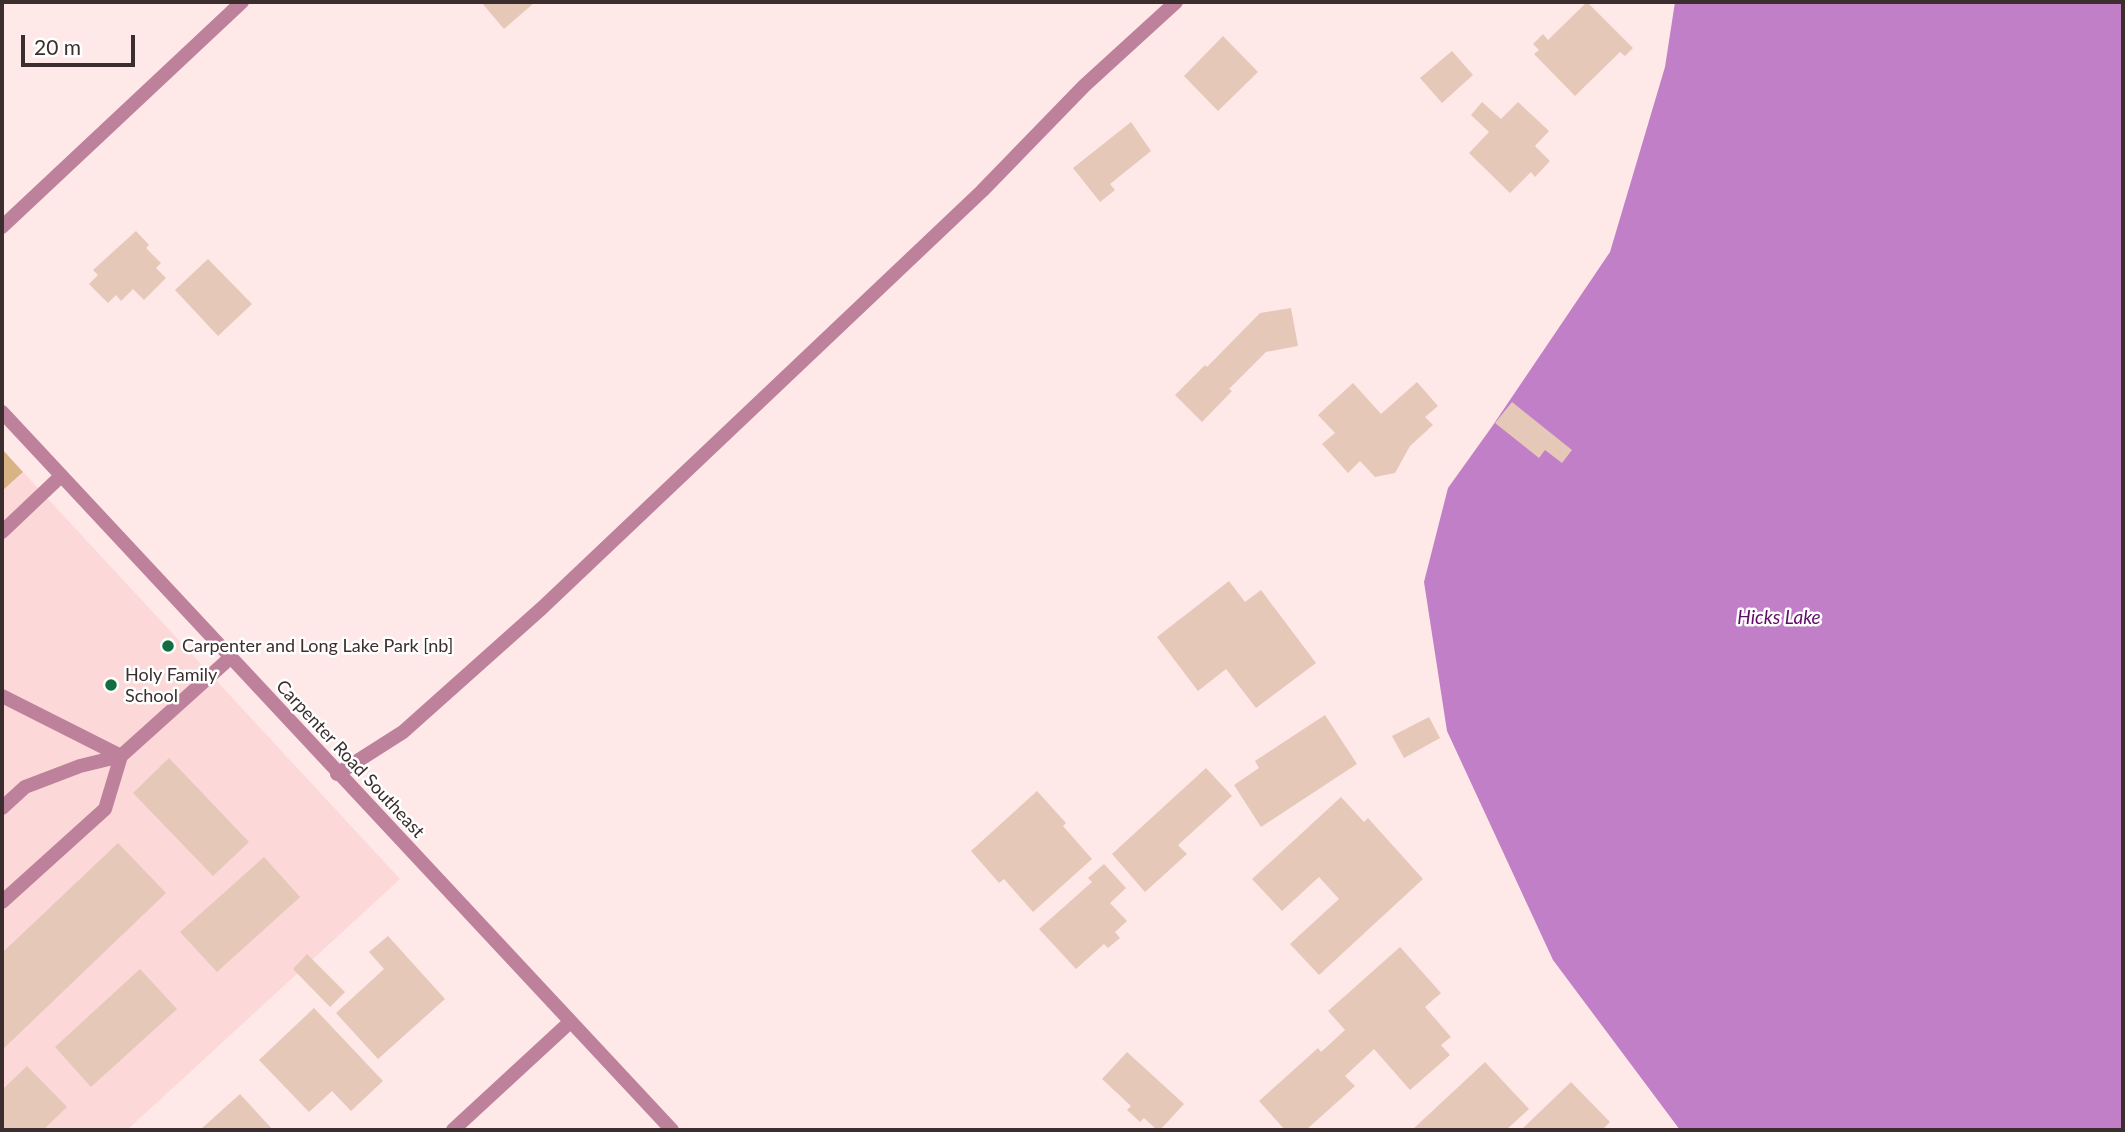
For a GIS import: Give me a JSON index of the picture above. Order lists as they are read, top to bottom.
{
  "streets": {
    "street": ["Carpenter Road Southeast"]
  },
  "water": ["Hicks Lake"],
  "places": ["Carpenter and Long Lake Park [nb]", "Holy Family School"],
  "scale_bar": "20 m"
}
